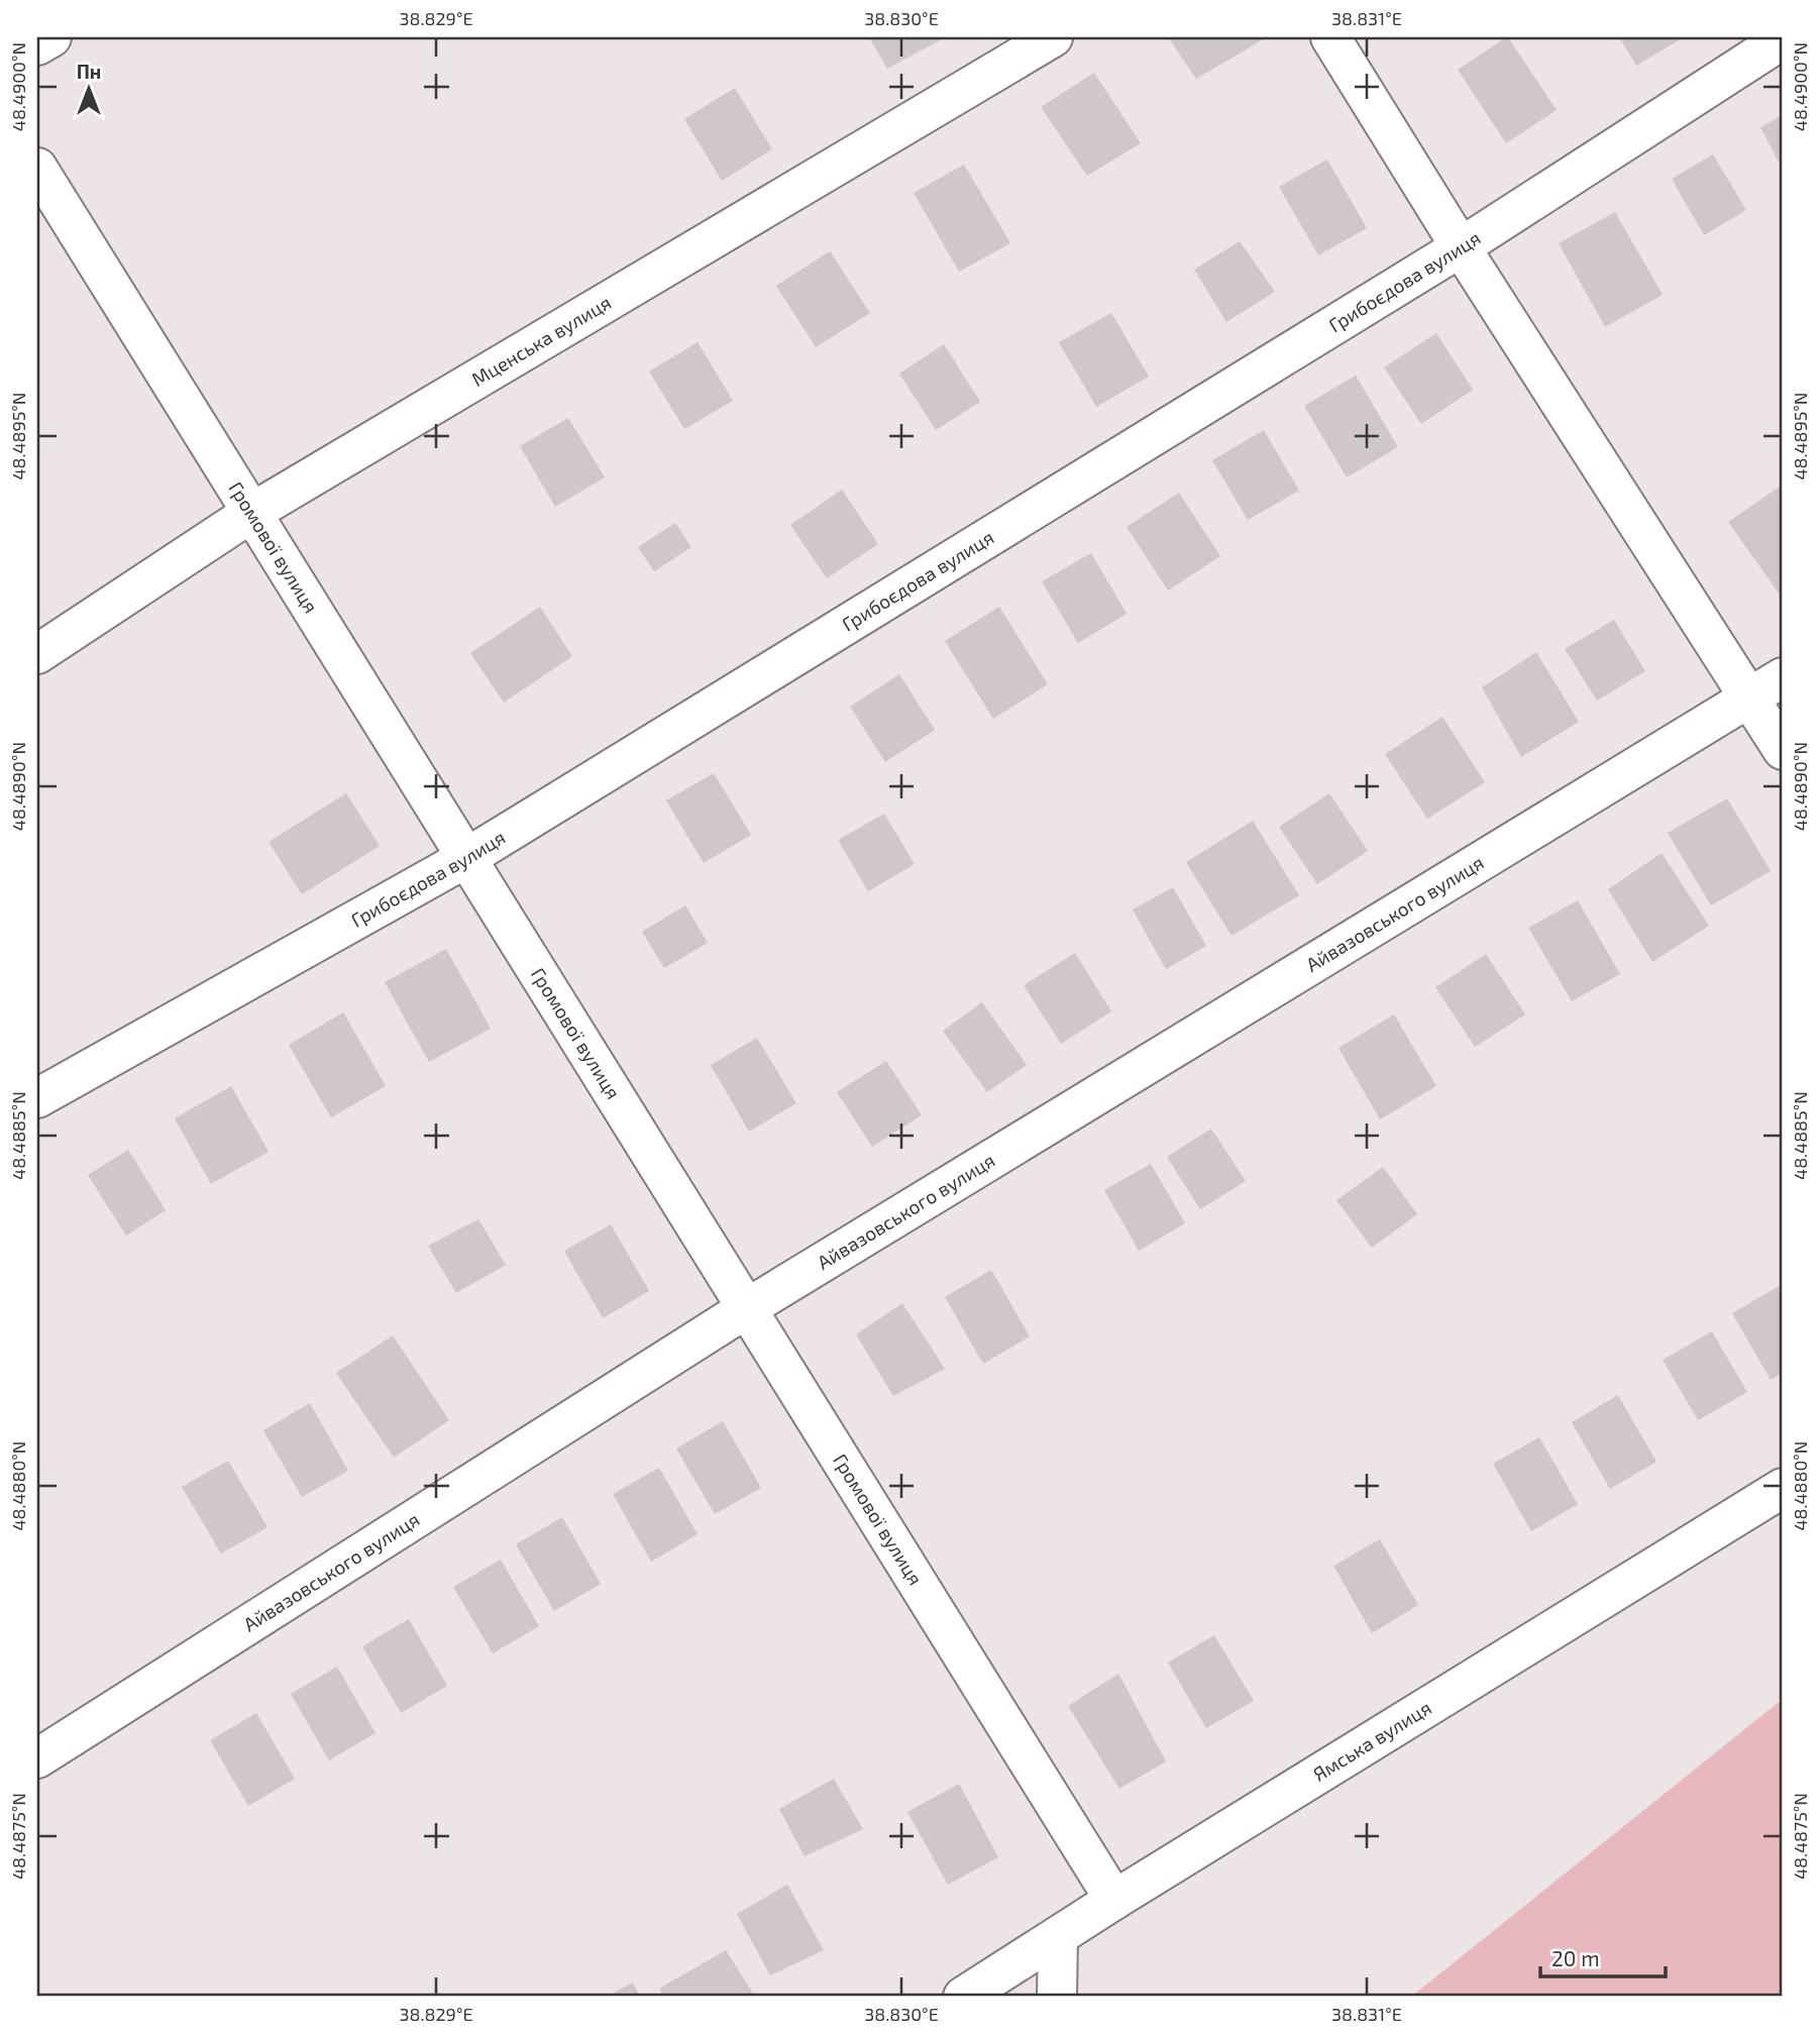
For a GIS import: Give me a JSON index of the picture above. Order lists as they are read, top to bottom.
{
  "streets": {
    "street": [
      "Грибоєдова вулиця",
      "Мценська вулиця",
      "Громової вулиця",
      "Айвазовського вулиця",
      "Ямська вулиця"
    ]
  },
  "crossings": [
    ["Грибоєдова вулиця", "Громової вулиця"],
    ["Мценська вулиця", "Громової вулиця"],
    ["Громової вулиця", "Айвазовського вулиця"],
    ["Громової вулиця", "Ямська вулиця"]
  ],
  "scale_bar": "20 m",
  "north": "top",
  "coordinates": [
    "38.829°E",
    "38.830°E",
    "38.831°E",
    "48.4900°N",
    "48.4895°N",
    "48.4890°N",
    "48.4885°N",
    "48.4880°N",
    "48.4875°N"
  ]
}
